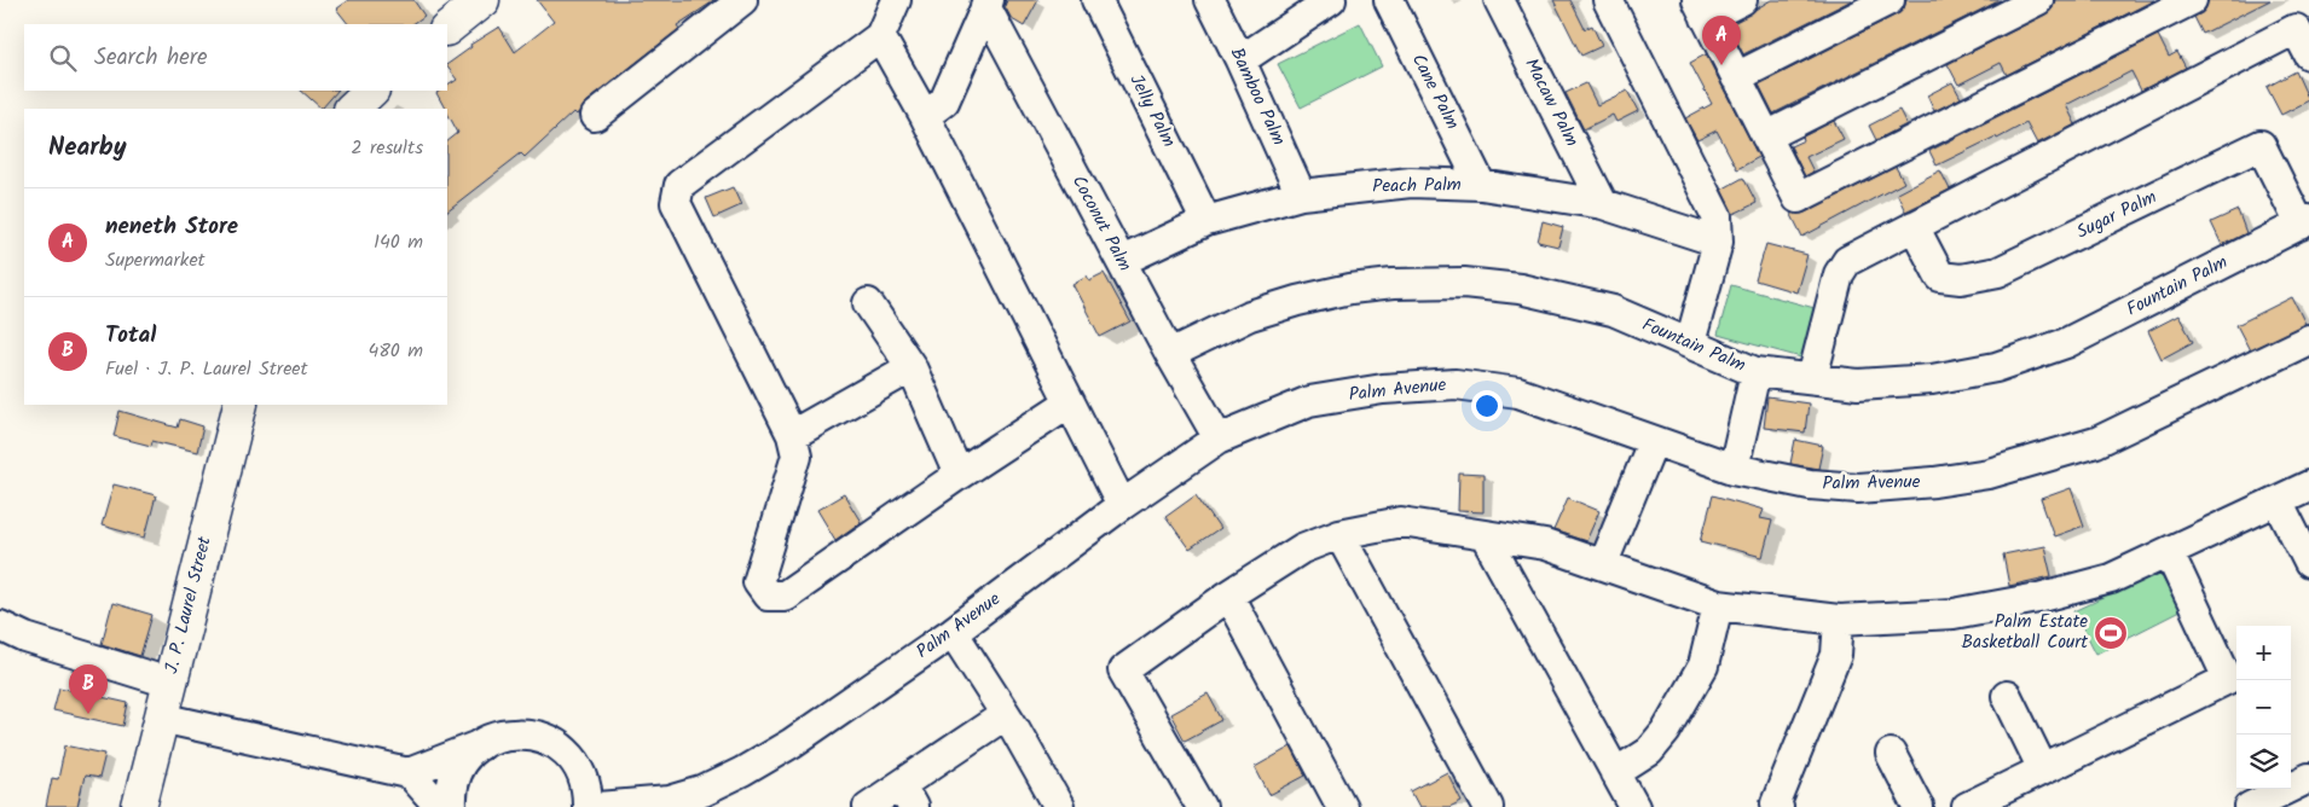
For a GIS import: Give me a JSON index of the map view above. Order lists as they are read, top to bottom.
{
  "streets": {
    "main road": ["J. P. Laurel Street"],
    "street": [
      "Cane Palm",
      "Bamboo Palm",
      "Macaw Palm",
      "Jelly Palm",
      "Peach Palm",
      "Sugar Palm",
      "Coconut Palm",
      "Fountain Palm",
      "Palm Avenue"
    ]
  },
  "crossings": [
    ["Cane Palm", "Peach Palm"],
    ["Bamboo Palm", "Peach Palm"],
    ["Macaw Palm", "Peach Palm"],
    ["Jelly Palm", "Peach Palm"],
    ["Peach Palm", "Coconut Palm"],
    ["Sugar Palm", "Fountain Palm"],
    ["Coconut Palm", "Fountain Palm"],
    ["Coconut Palm", "Palm Avenue"]
  ],
  "places": {
    "sports": ["Palm Estate Basketball Court"]
  },
  "page": {
    "pins": ["A", "B"],
    "search": "Search here",
    "heading": ["Nearby", "2 results"],
    "list": [
      {
        "mark": "A",
        "name": "neneth Store",
        "note": "Supermarket",
        "value": "140 m"
      },
      {
        "mark": "B",
        "name": "Total",
        "note": "Fuel · J. P. Laurel Street",
        "value": "480 m"
      }
    ],
    "map_buttons": ["+", "−"]
  }
}
